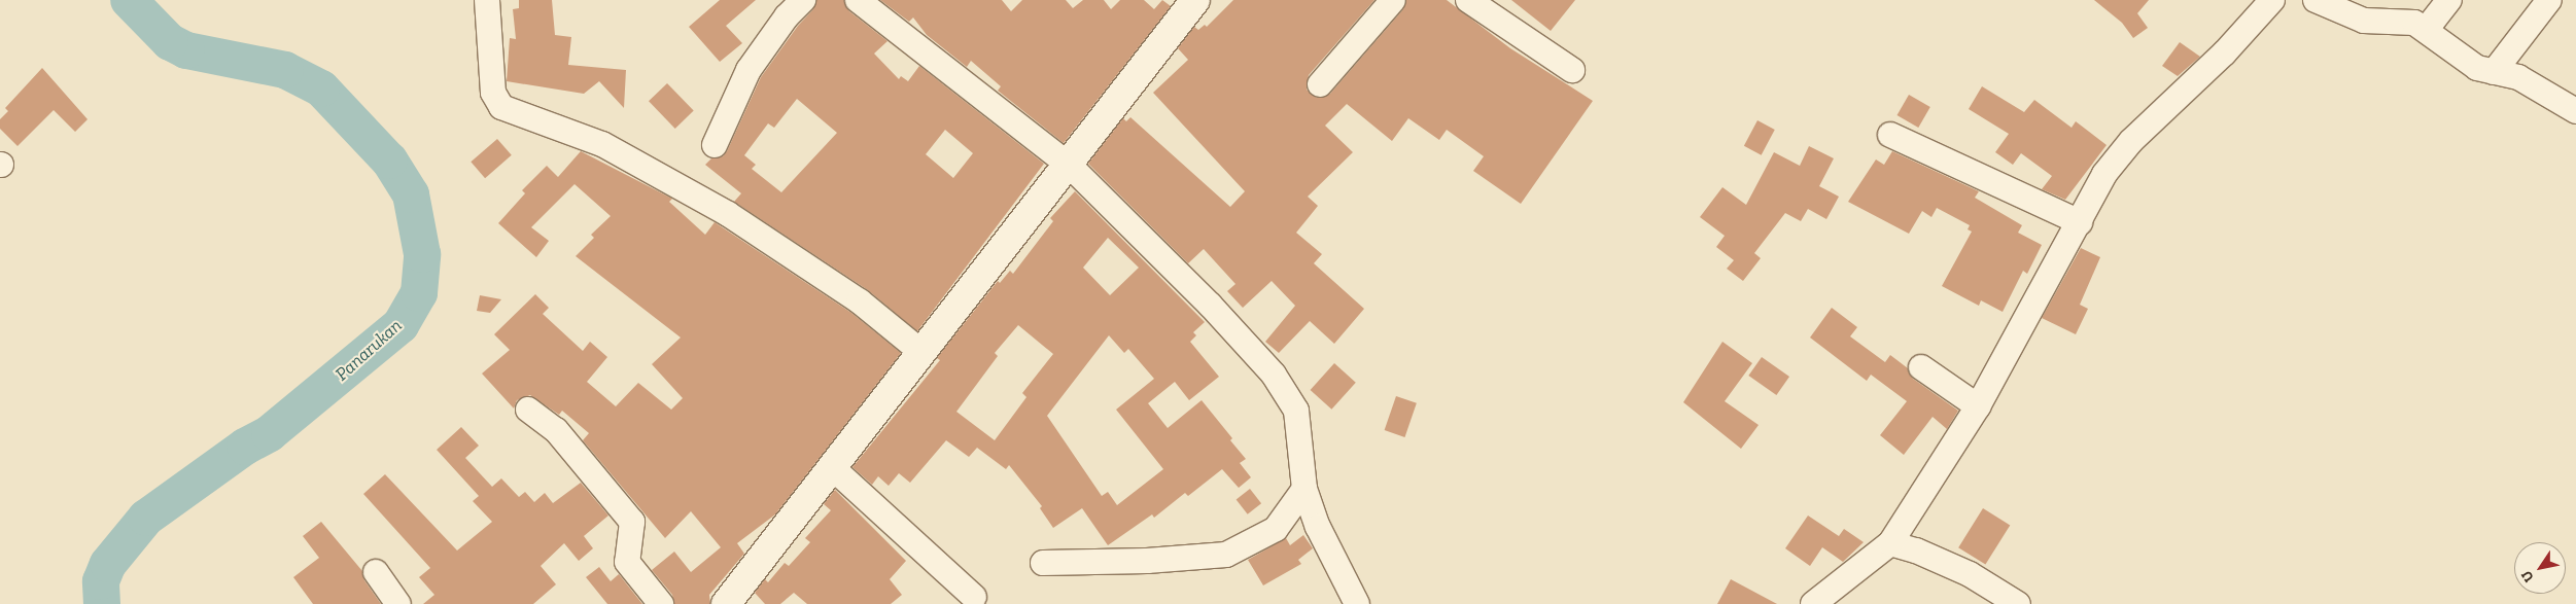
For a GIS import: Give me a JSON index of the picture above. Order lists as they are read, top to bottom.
{
  "water": ["Panarukan"],
  "north": "bottom left"
}
